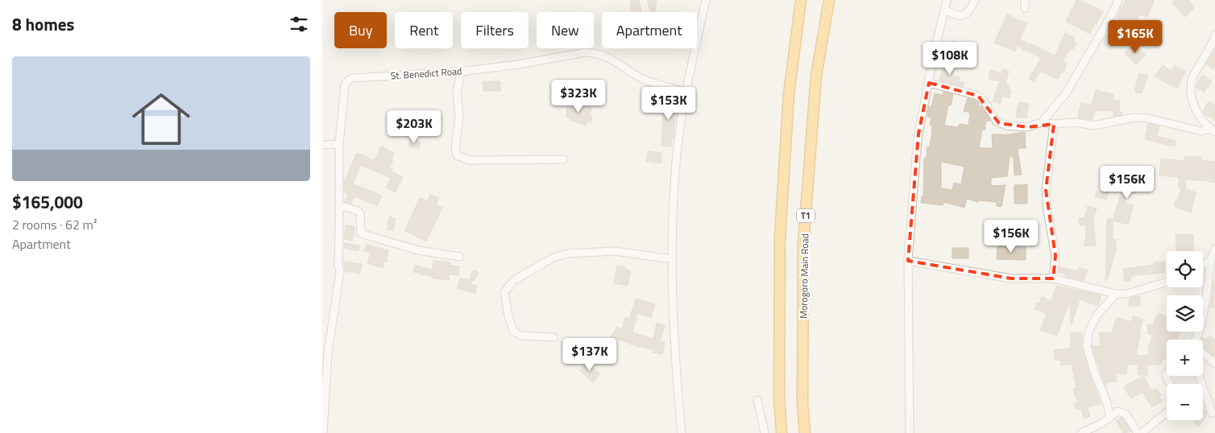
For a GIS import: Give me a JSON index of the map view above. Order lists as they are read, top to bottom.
{
  "streets": {
    "highway": ["T1", "Morogoro Main Road"],
    "street": ["St. Benedict Road"]
  },
  "page": {
    "heading": "8 homes",
    "chip": [
      "Buy",
      "Rent",
      "Filters",
      "New",
      "Apartment"
    ],
    "price": [
      "$165K",
      "$108K",
      "$323K",
      "$153K",
      "$203K",
      "$156K",
      "$156K",
      "$137K"
    ],
    "list": [
      {
        "name": "$165,000",
        "note": "2 rooms · 62 m² · Apartment"
      }
    ],
    "map_buttons": ["+", "−"]
  }
}
